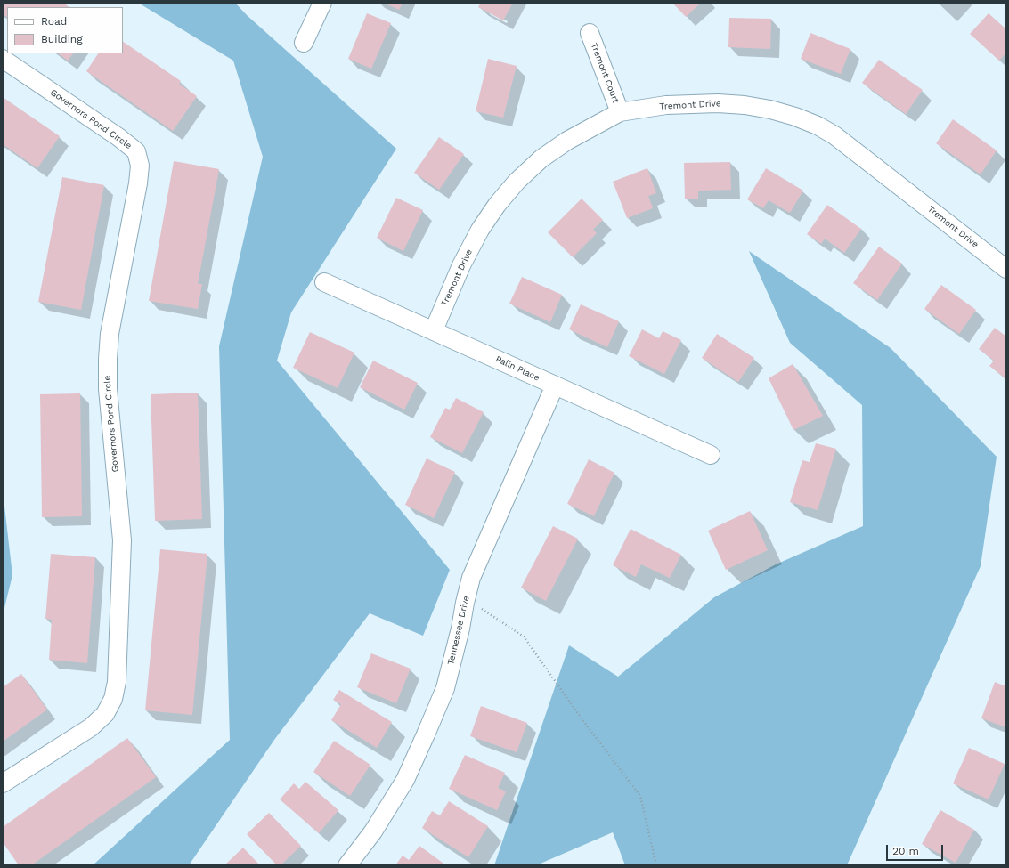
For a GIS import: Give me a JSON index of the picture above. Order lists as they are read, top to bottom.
{
  "streets": {
    "street": [
      "Tremont Court",
      "Tremont Drive",
      "Governors Pond Circle",
      "Palin Place",
      "Tennessee Drive"
    ]
  },
  "crossings": [
    ["Tremont Court", "Tremont Drive"],
    ["Tremont Drive", "Palin Place"],
    ["Palin Place", "Tennessee Drive"]
  ],
  "legend": ["Road", "Building"],
  "scale_bar": "20 m"
}
